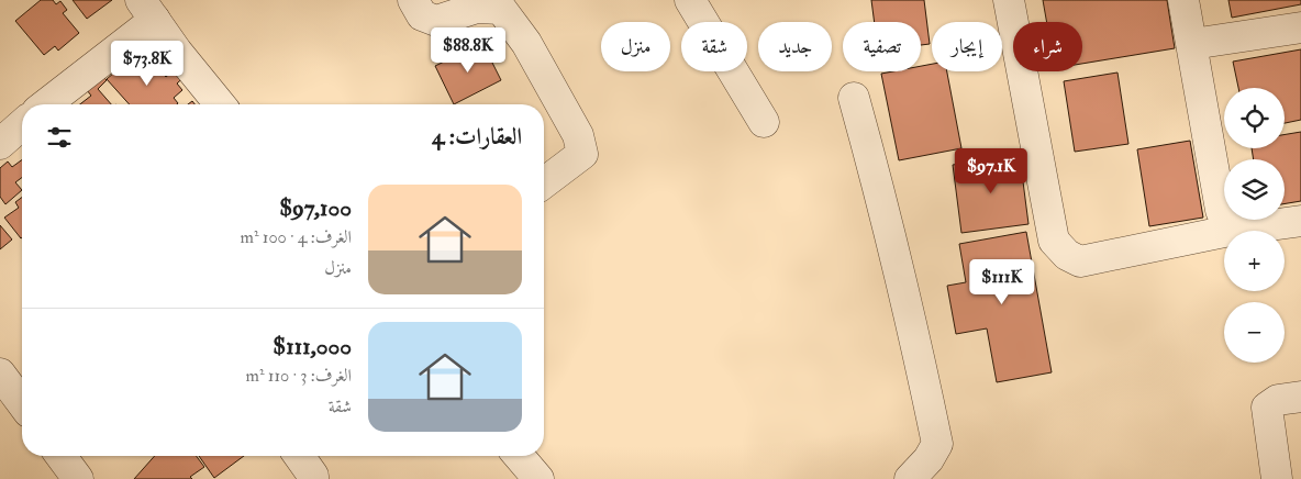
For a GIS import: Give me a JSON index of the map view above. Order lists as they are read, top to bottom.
{
  "page": {
    "chip": [
      "شراء",
      "إيجار",
      "تصفية",
      "جديد",
      "شقة",
      "منزل"
    ],
    "price": [
      "$88.8K",
      "$73.8K",
      "$97.1K",
      "$111K"
    ],
    "map_buttons": ["+", "−"],
    "heading": "العقارات: 4",
    "list": [
      {
        "name": "$97,100",
        "note": "الغرف: 4 · 100 m² · منزل"
      },
      {
        "name": "$111,000",
        "note": "الغرف: 3 · 110 m² · شقة"
      }
    ]
  }
}
